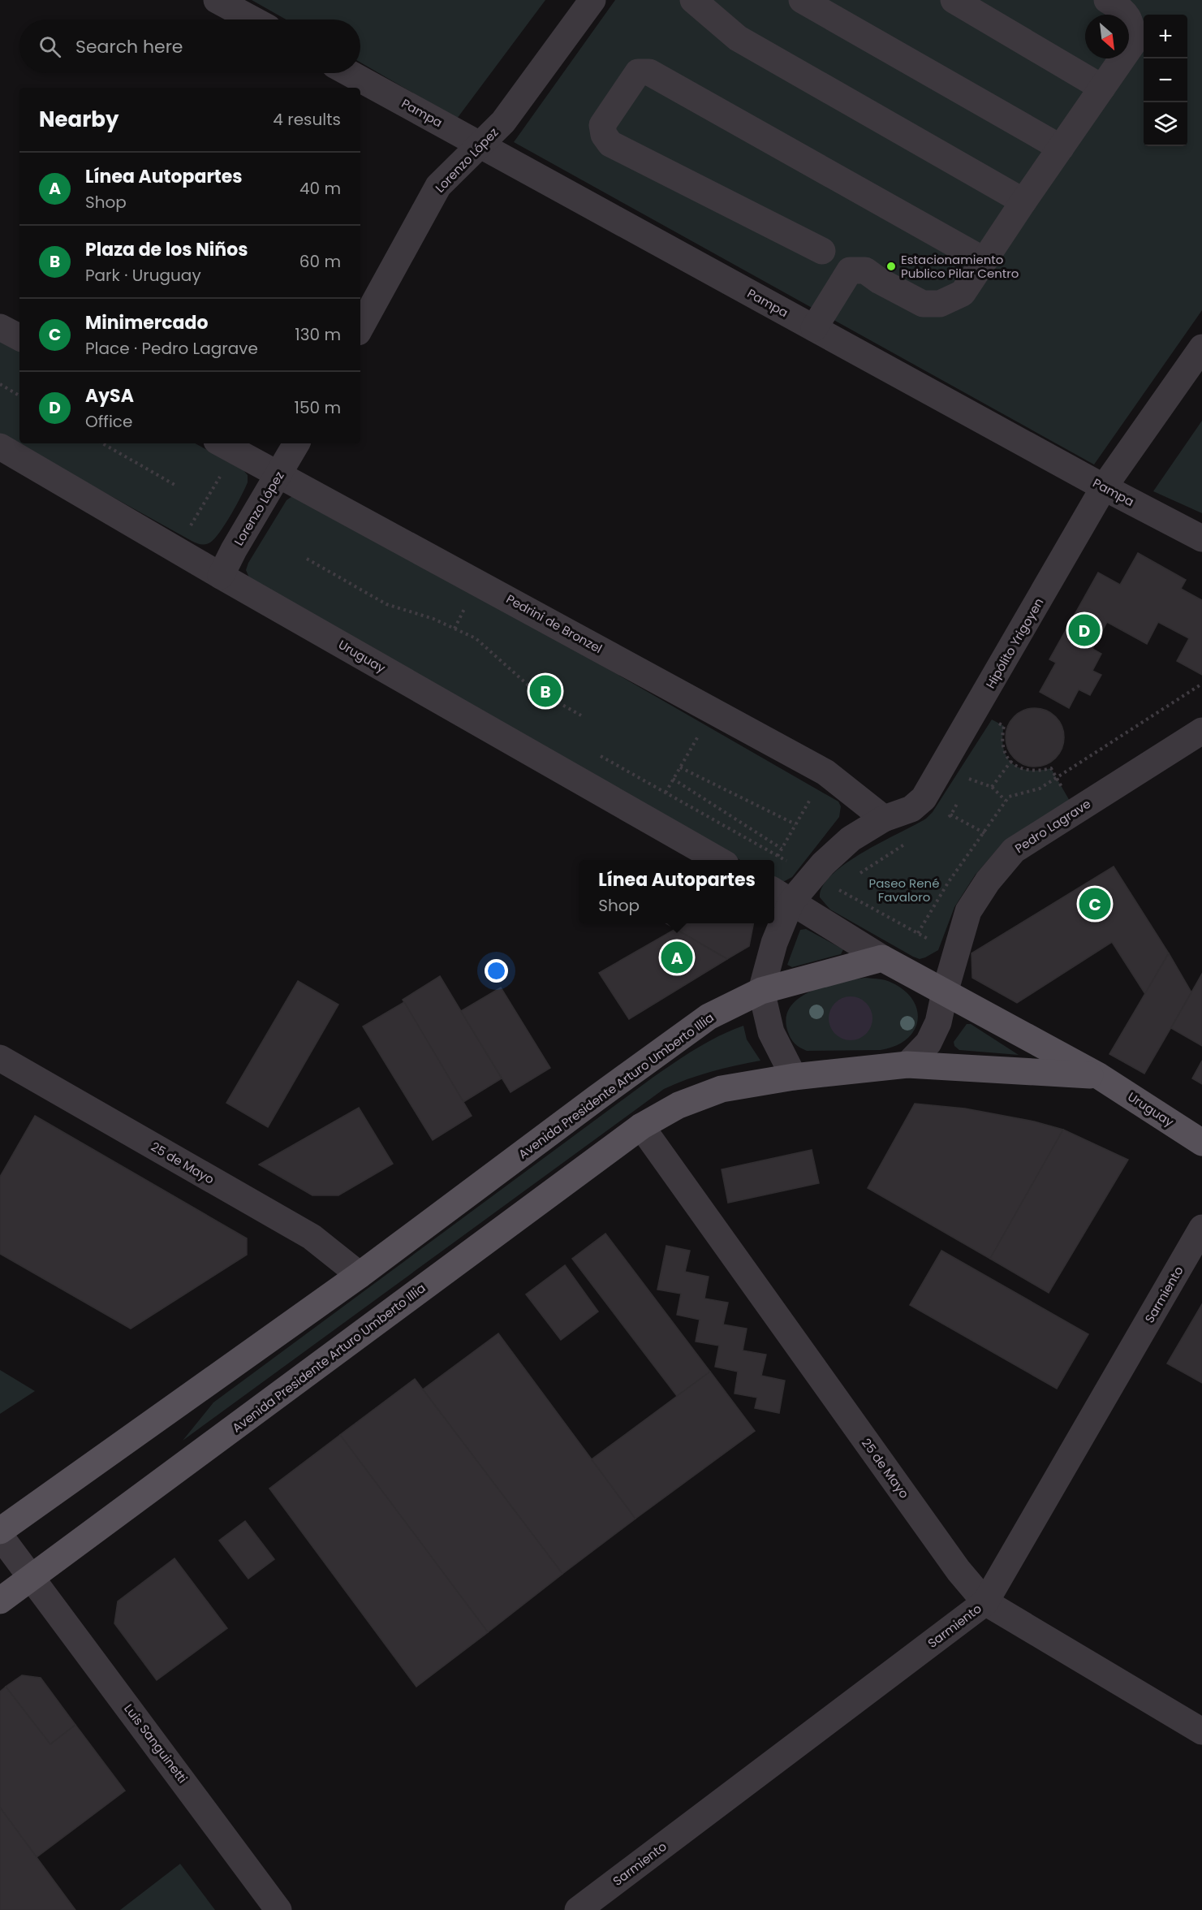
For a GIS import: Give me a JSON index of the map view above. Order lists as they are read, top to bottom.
{
  "streets": {
    "main road": ["Uruguay", "Avenida Presidente Arturo Umberto Illia"],
    "street": [
      "Pampa",
      "Lorenzo López",
      "Pedrini de Bronzel",
      "Hipólito Yrigoyen",
      "Pedro Lagrave",
      "25 de Mayo",
      "Sarmiento",
      "Luis Sanguinetti"
    ]
  },
  "crossings": [
    ["Pampa", "Lorenzo López"],
    ["Pampa", "Hipólito Yrigoyen"],
    ["Lorenzo López", "Pedrini de Bronzel"],
    ["Lorenzo López", "Uruguay"],
    ["Pedrini de Bronzel", "Hipólito Yrigoyen"],
    ["Hipólito Yrigoyen", "Avenida Presidente Arturo Umberto Illia"],
    ["Uruguay", "Avenida Presidente Arturo Umberto Illia"],
    ["Pedro Lagrave", "Avenida Presidente Arturo Umberto Illia"],
    ["Avenida Presidente Arturo Umberto Illia", "25 de Mayo"],
    ["Avenida Presidente Arturo Umberto Illia", "Luis Sanguinetti"],
    ["25 de Mayo", "Sarmiento"]
  ],
  "parks": ["Paseo René Favaloro"],
  "places": ["Estacionamiento Publico Pilar Centro"],
  "north": "bottom right",
  "page": {
    "map_buttons": ["+", "−"],
    "search": "Search here",
    "heading": ["Nearby", "4 results"],
    "list": [
      {
        "mark": "A",
        "name": "Línea Autopartes",
        "note": "Shop",
        "value": "40 m"
      },
      {
        "mark": "B",
        "name": "Plaza de los Niños",
        "note": "Park · Uruguay",
        "value": "60 m"
      },
      {
        "mark": "C",
        "name": "Minimercado",
        "note": "Place · Pedro Lagrave",
        "value": "130 m"
      },
      {
        "mark": "D",
        "name": "AySA",
        "note": "Office",
        "value": "150 m"
      }
    ],
    "pins": [
      "D",
      "B",
      "C",
      "A"
    ],
    "popup": ["Línea Autopartes", "Shop"]
  }
}
